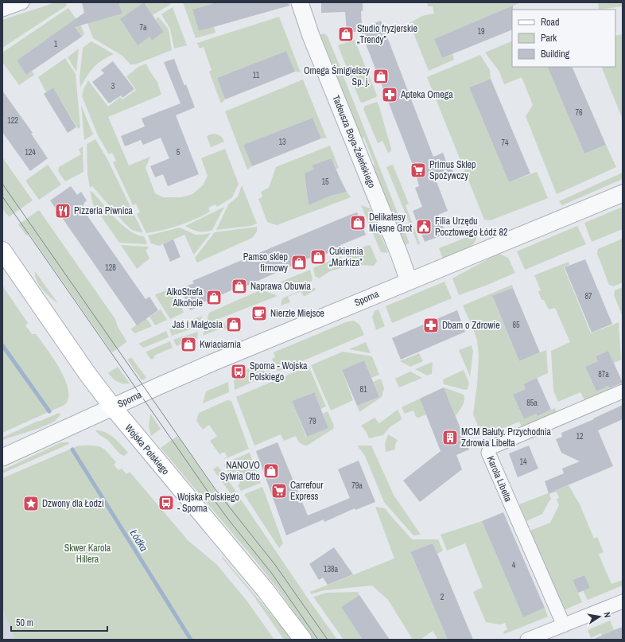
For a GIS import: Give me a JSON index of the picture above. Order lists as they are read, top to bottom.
{
  "streets": {
    "main road": ["Wojska Polskiego"],
    "street": ["Tadeusza Boya-Żeleńskiego", "Sporna", "Karola Libelta"]
  },
  "crossings": [
    ["Tadeusza Boya-Żeleńskiego", "Sporna"],
    ["Sporna", "Wojska Polskiego"]
  ],
  "water": ["Łódka"],
  "parks": ["Skwer Karola Hillera"],
  "places": {
    "shop": [
      "Studio fryzjerskie „Trendy”",
      "Omega Śmigielscy Sp. j.",
      "Delikatesy Mięsne Grot",
      "Cukiernia „Markiza”",
      "Pamso sklep firmowy",
      "Naprawa Obuwia",
      "AlkoStrefa Alkohole",
      "Jaś i Małgosia",
      "Kwiaciarnia",
      "NANOVO Sylwia Otto"
    ],
    "pharmacy": ["Apteka Omega", "Dbam o Zdrowie"],
    "supermarket": ["Primus Sklep Spożywczy", "Carrefour Express"],
    "restaurant": ["Pizzeria Piwnica"],
    "public building": ["Filia Urzędu Pocztowego Łódź 82"],
    "cafe": ["Nierzłe Miejsce"],
    "bus stop": ["Sporna - Wojska Polskiego", "Wojska Polskiego - Sporna"],
    "building": ["MCM Bałuty. Przychodnia Zdrowia Libelta"],
    "place": ["Dzwony dla Łodzi"]
  },
  "house_numbers": [
    "7a",
    "19",
    "1",
    "11",
    "3",
    "76",
    "122",
    "13",
    "74",
    "124",
    "5",
    "15",
    "128",
    "87",
    "85",
    "87a",
    "81",
    "85a",
    "79",
    "12",
    "14",
    "79a",
    "4",
    "138a",
    "2"
  ],
  "legend": ["Road", "Park", "Building"],
  "scale_bar": "50 m",
  "north": "right"
}
